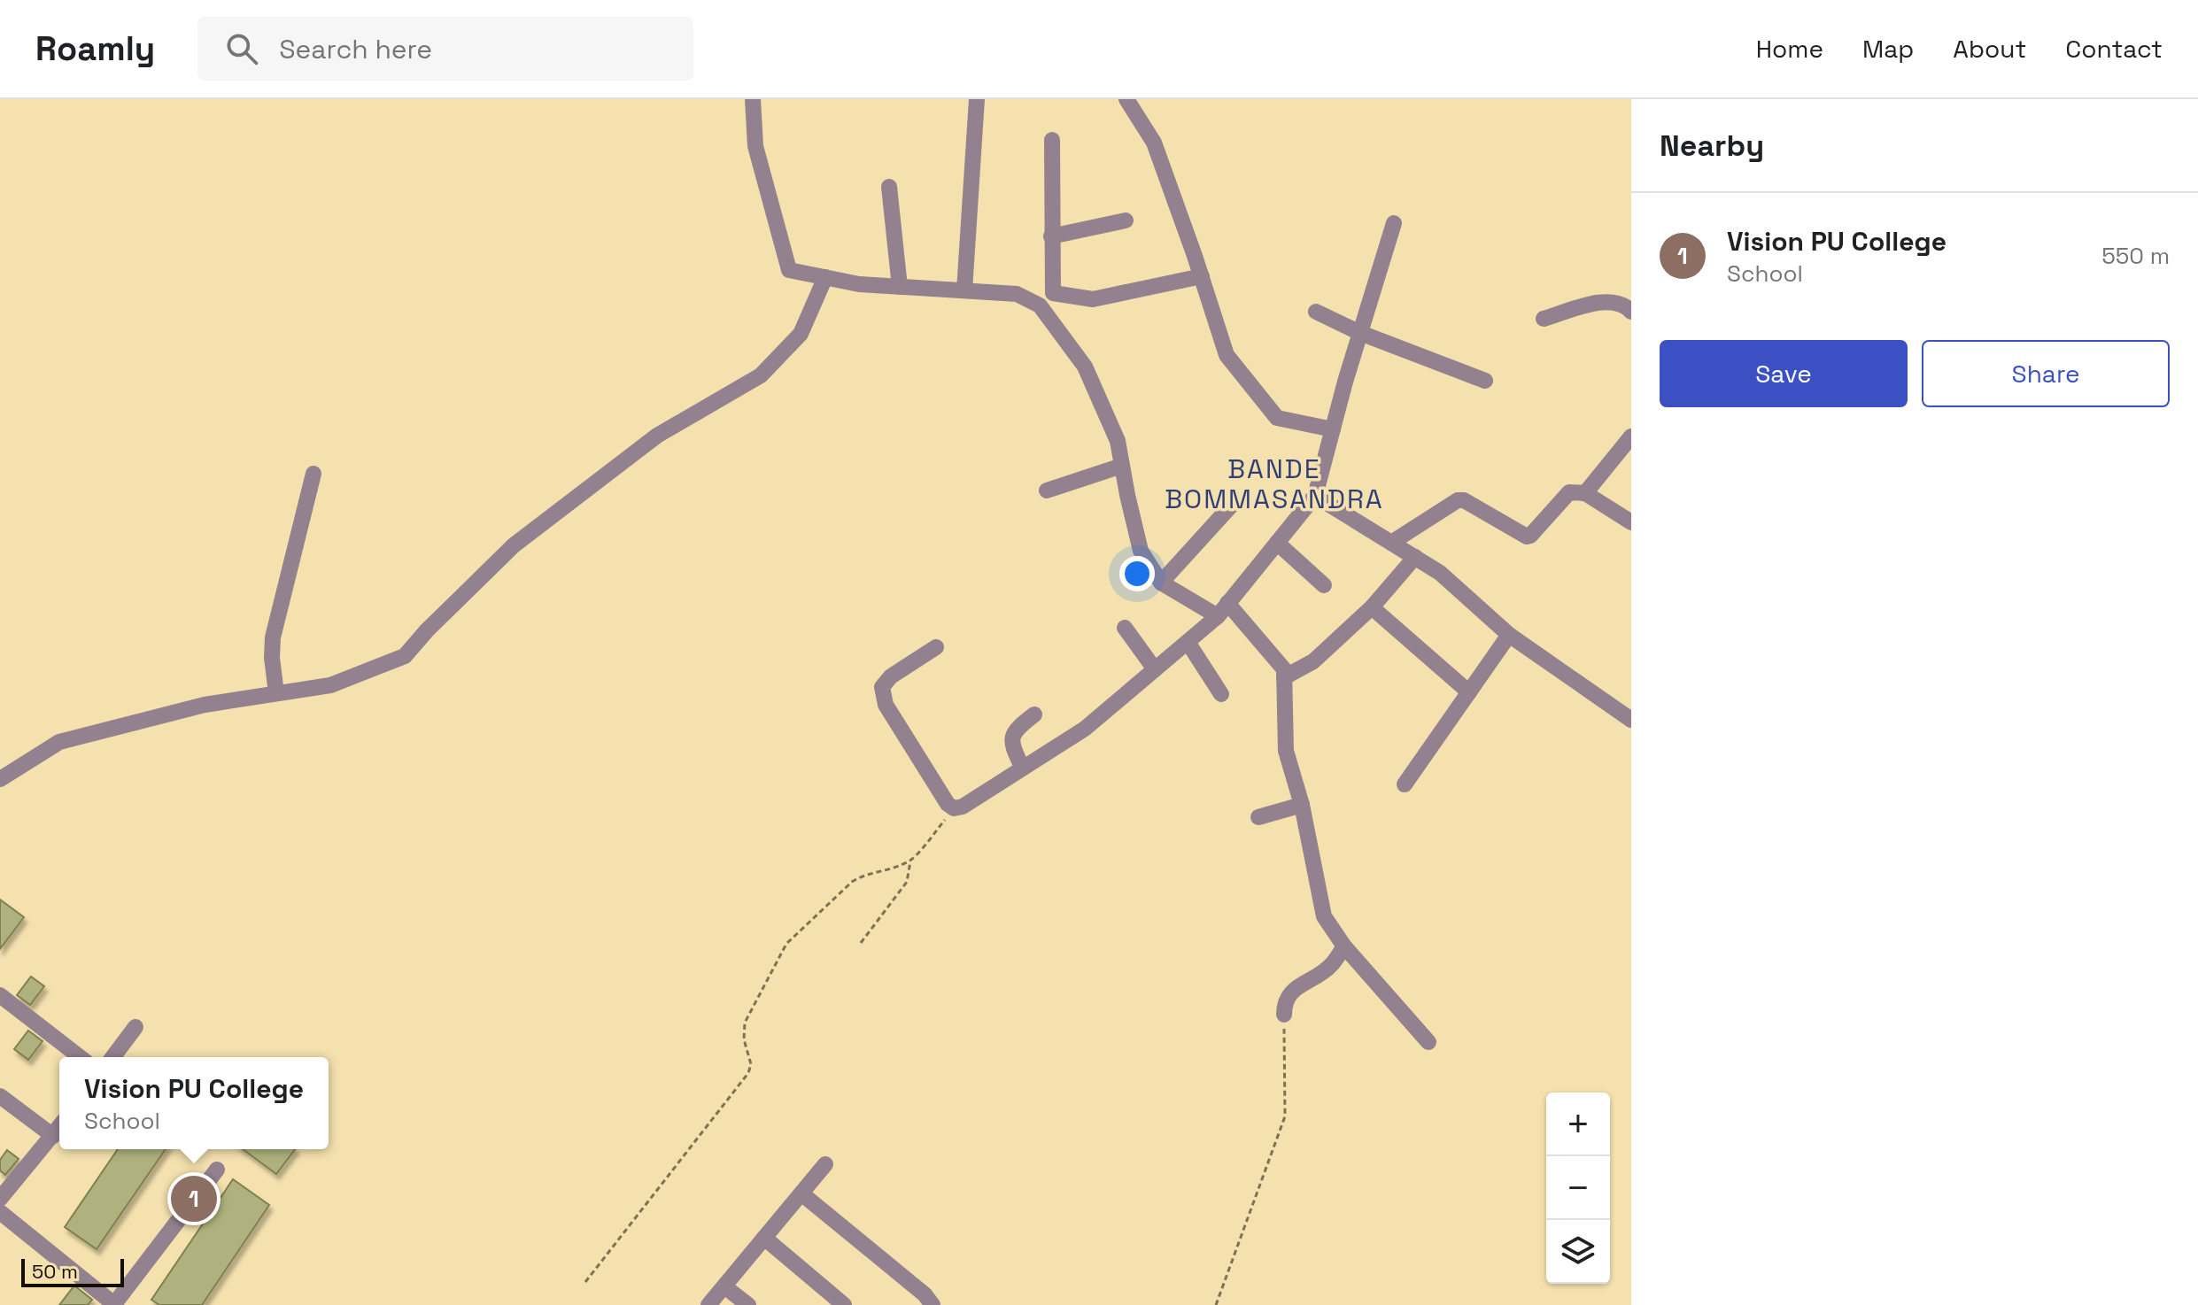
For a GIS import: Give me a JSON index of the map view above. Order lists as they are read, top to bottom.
{
  "districts": ["BANDE BOMMASANDRA"],
  "scale_bar": "50 m",
  "page": {
    "header": "Roamly",
    "search": "Search here",
    "nav": [
      "Home",
      "Map",
      "About",
      "Contact"
    ],
    "heading": "Nearby",
    "list": [
      {
        "mark": "1",
        "name": "Vision PU College",
        "note": "School",
        "value": "550 m"
      }
    ],
    "buttons": ["Save", "Share"],
    "popup": ["Vision PU College", "School"],
    "map_buttons": ["+", "−"],
    "pins": "1",
    "scale": "50 m"
  }
}
